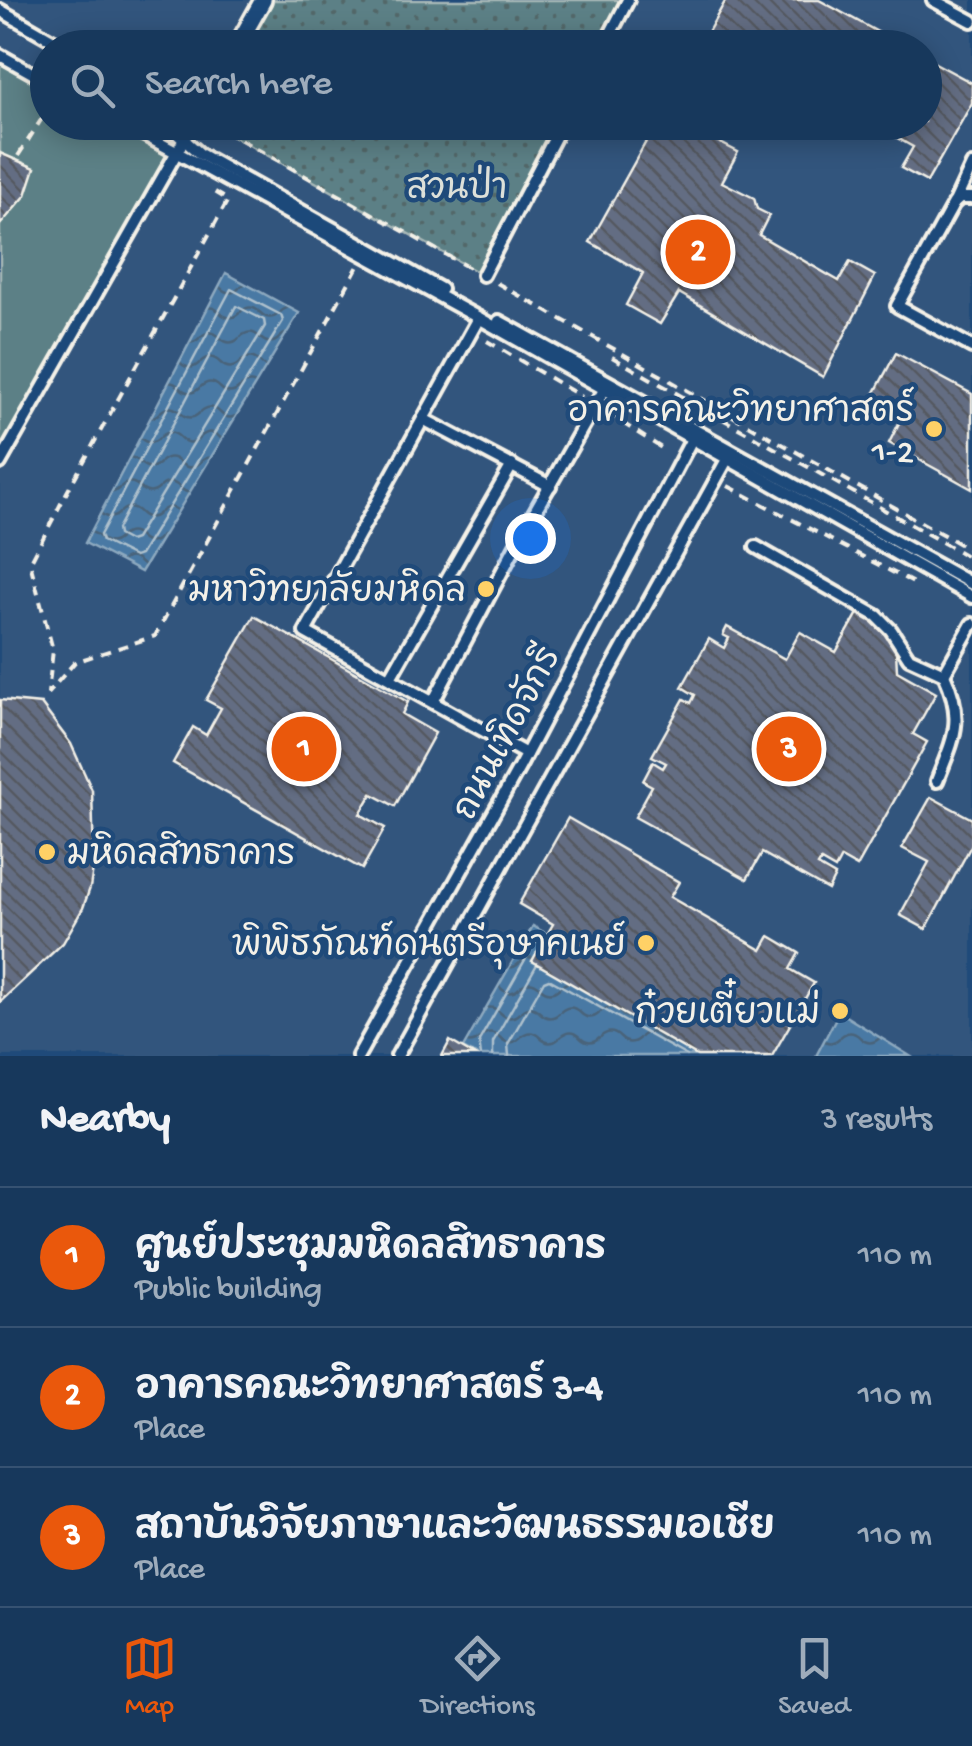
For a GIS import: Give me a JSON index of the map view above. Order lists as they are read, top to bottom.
{
  "streets": {
    "lane": ["ถนนเทิดจักรี"]
  },
  "parks": ["สวนป่า"],
  "places": [
    "อาคารคณะวิทยาศาสตร์ 1-2",
    "มหาวิทยาลัยมหิดล",
    "มหิดลสิทธาคาร",
    "พิพิธภัณฑ์ดนตรีอุษาคเนย์",
    "ก๋วยเตี๋ยวแม่"
  ],
  "page": {
    "search": "Search here",
    "pins": ["2", "1", "3"],
    "heading": ["Nearby", "3 results"],
    "list": [
      {
        "mark": "1",
        "name": "ศูนย์ประชุมมหิดลสิทธาคาร",
        "note": "Public building",
        "value": "110 m"
      },
      {
        "mark": "2",
        "name": "อาคารคณะวิทยาศาสตร์ 3-4",
        "note": "Place",
        "value": "110 m"
      },
      {
        "mark": "3",
        "name": "สถาบันวิจัยภาษาและวัฒนธรรมเอเชีย",
        "note": "Place",
        "value": "110 m"
      }
    ],
    "nav": ["Map", "Directions", "Saved"]
  }
}
